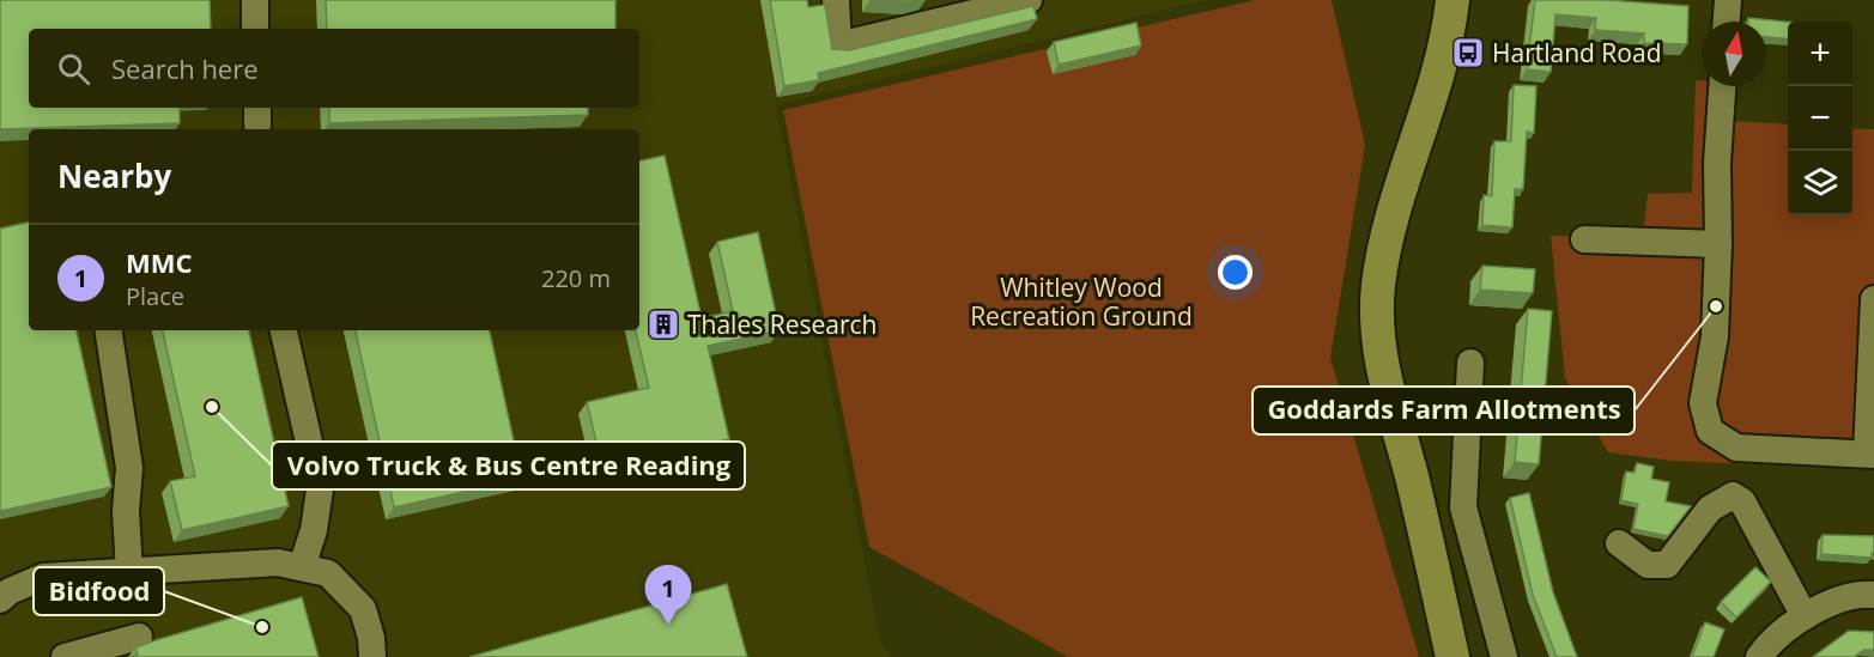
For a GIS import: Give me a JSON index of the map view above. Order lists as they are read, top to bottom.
{
  "parks": ["Whitley Wood Recreation Ground"],
  "places": {
    "bus stop": ["Hartland Road"],
    "other": ["Goddards Farm Allotments", "Volvo Truck & Bus Centre Reading", "Bidfood"],
    "building": ["Thales Research"]
  },
  "north": "top",
  "page": {
    "map_buttons": ["+", "−"],
    "search": "Search here",
    "heading": "Nearby",
    "list": [
      {
        "mark": "1",
        "name": "MMC",
        "note": "Place",
        "value": "220 m"
      }
    ],
    "pins": "1"
  }
}
